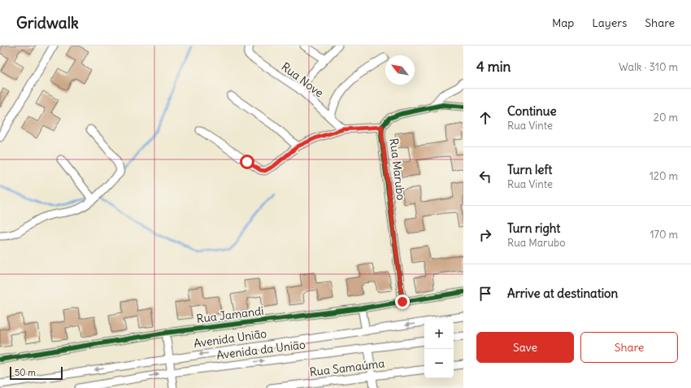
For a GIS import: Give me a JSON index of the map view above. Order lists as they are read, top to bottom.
{
  "streets": {
    "street": [
      "Rua Nove",
      "Rua Marubo",
      "Rua Jamandi",
      "Avenida União",
      "Avenida da União",
      "Rua Samaúma"
    ]
  },
  "crossings": [
    ["Rua Marubo", "Rua Jamandi"]
  ],
  "one_way": ["Avenida União", "Avenida da União"],
  "scale_bar": "50 m",
  "north": "top left",
  "page": {
    "header": "Gridwalk",
    "nav": ["Map", "Layers", "Share"],
    "heading": ["4 min", "Walk · 310 m"],
    "list": [
      ["Continue", "Rua Vinte", "20 m"],
      ["Turn left", "Rua Vinte", "120 m"],
      ["Turn right", "Rua Marubo", "170 m"],
      "Arrive at destination"
    ],
    "map_buttons": ["+", "−"],
    "buttons": ["Save", "Share"],
    "scale": "50 m"
  }
}
